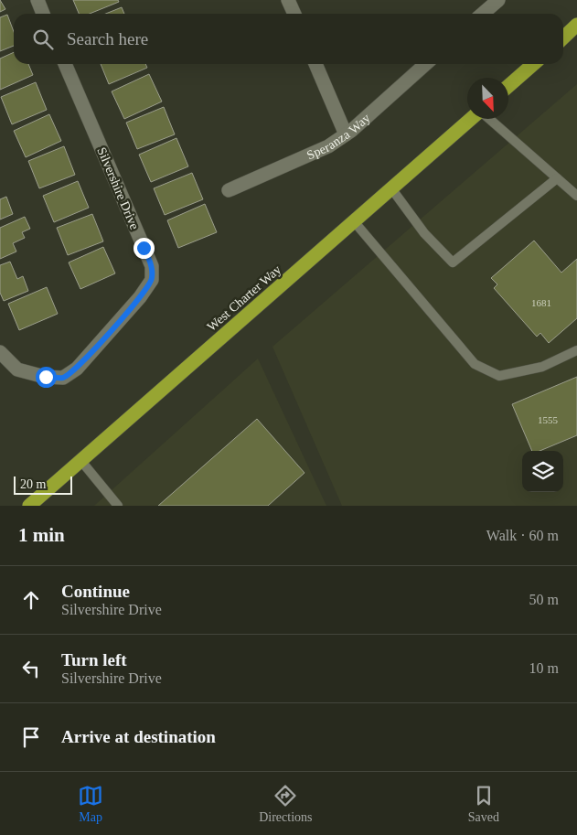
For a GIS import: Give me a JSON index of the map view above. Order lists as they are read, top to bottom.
{
  "streets": {
    "highway": ["West Charter Way"],
    "street": ["Speranza Way", "Silvershire Drive"]
  },
  "house_numbers": ["1681", "1555"],
  "scale_bar": "20 m",
  "north": "bottom right",
  "page": {
    "search": "Search here",
    "scale": "20 m",
    "heading": ["1 min", "Walk · 60 m"],
    "list": [
      ["Continue", "Silvershire Drive", "50 m"],
      ["Turn left", "Silvershire Drive", "10 m"],
      "Arrive at destination"
    ],
    "nav": ["Map", "Directions", "Saved"]
  }
}
